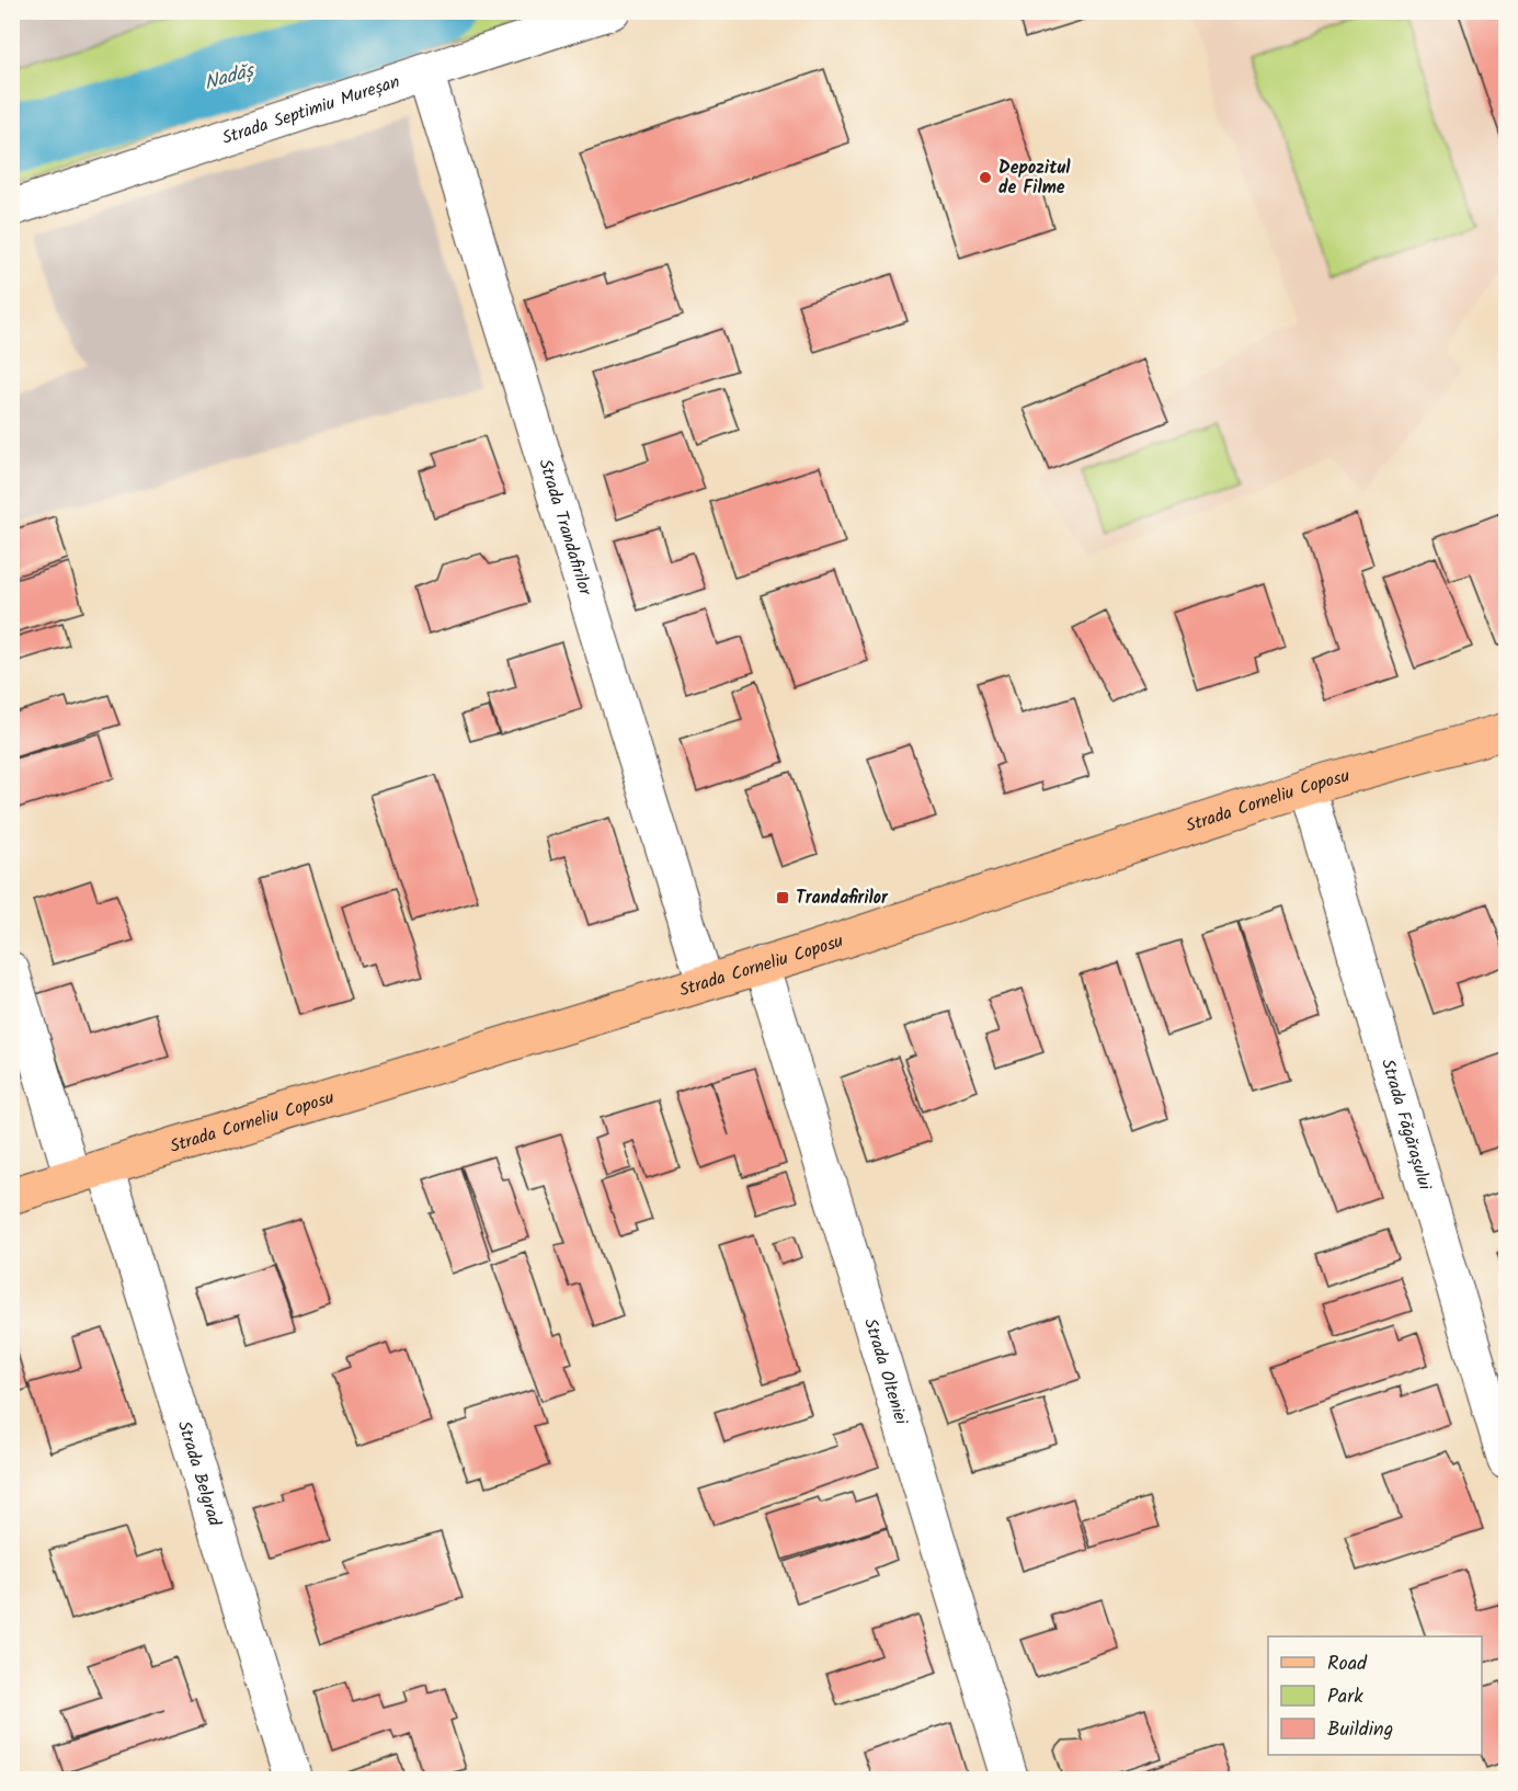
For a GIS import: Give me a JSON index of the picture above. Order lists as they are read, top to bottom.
{
  "streets": {
    "main road": ["Strada Corneliu Coposu"],
    "street": [
      "Strada Septimiu Mureșan",
      "Strada Trandafirilor",
      "Strada Făgărașului",
      "Strada Olteniei",
      "Strada Belgrad"
    ]
  },
  "crossings": [
    ["Strada Septimiu Mureșan", "Strada Trandafirilor"],
    ["Strada Trandafirilor", "Strada Corneliu Coposu"],
    ["Strada Corneliu Coposu", "Strada Făgărașului"],
    ["Strada Corneliu Coposu", "Strada Olteniei"],
    ["Strada Corneliu Coposu", "Strada Belgrad"]
  ],
  "water": ["Nadăș"],
  "places": {
    "other": ["Depozitul de Filme"],
    "transit": ["Trandafirilor"]
  },
  "legend": ["Road", "Park", "Building"]
}
